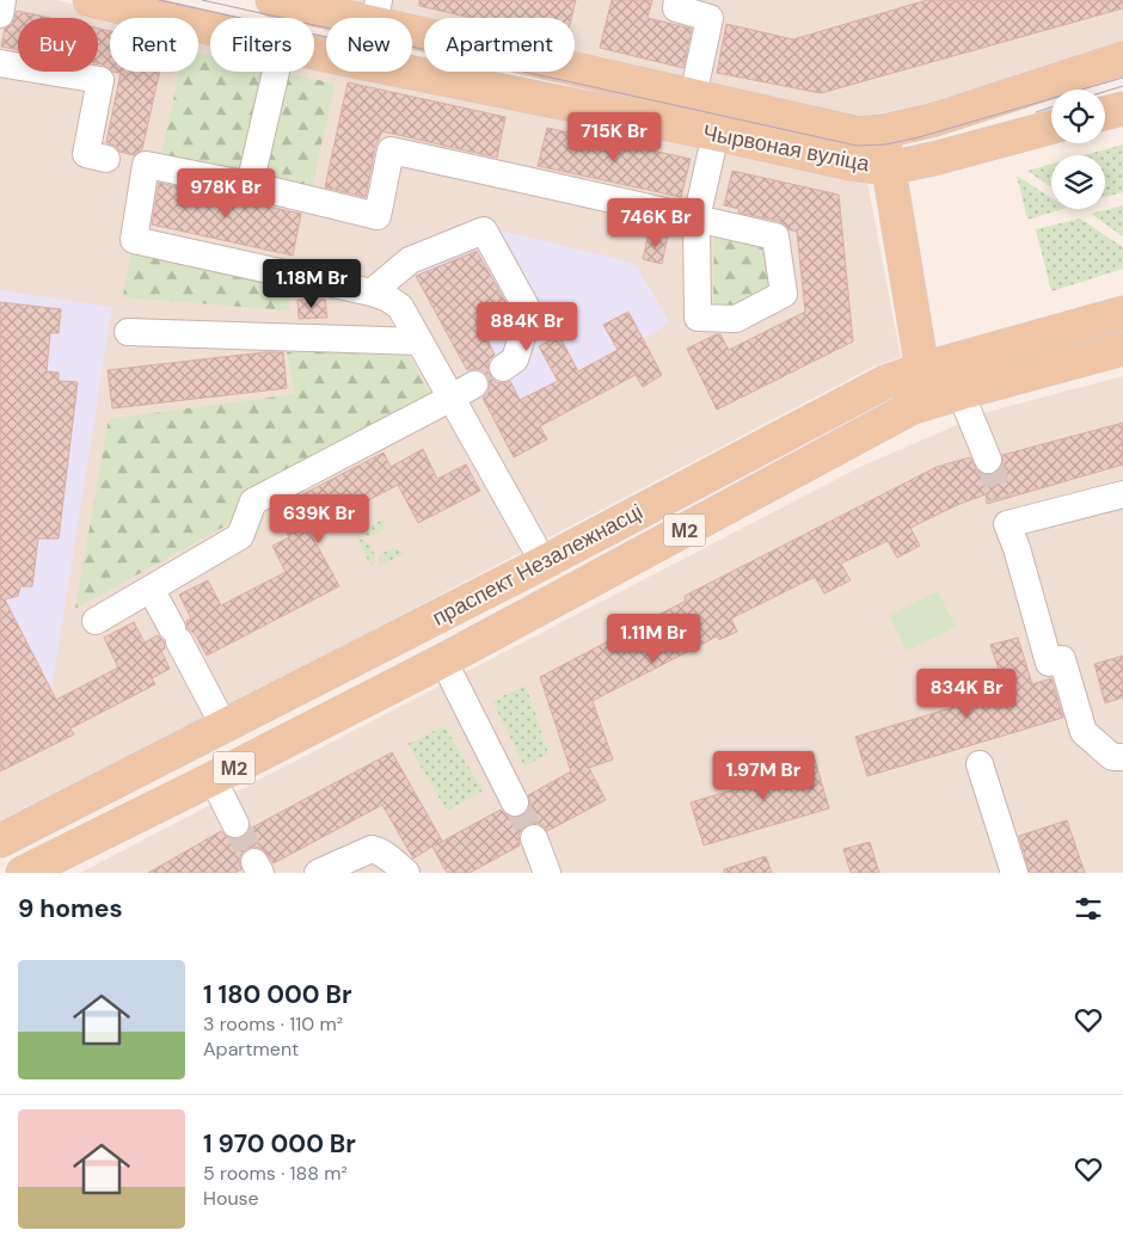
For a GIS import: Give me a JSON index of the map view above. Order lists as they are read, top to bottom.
{
  "streets": {
    "main road": ["Чырвоная вуліца", "М2", "праспект Незалежнасці"]
  },
  "page": {
    "chip": [
      "Buy",
      "Rent",
      "Filters",
      "New",
      "Apartment"
    ],
    "price": [
      "715K Br",
      "978K Br",
      "746K Br",
      "1.18M Br",
      "884K Br",
      "639K Br",
      "1.11M Br",
      "834K Br",
      "1.97M Br"
    ],
    "heading": "9 homes",
    "list": [
      {
        "name": "1 180 000 Br",
        "note": "3 rooms · 110 m² · Apartment"
      },
      {
        "name": "1 970 000 Br",
        "note": "5 rooms · 188 m² · House"
      }
    ]
  }
}
